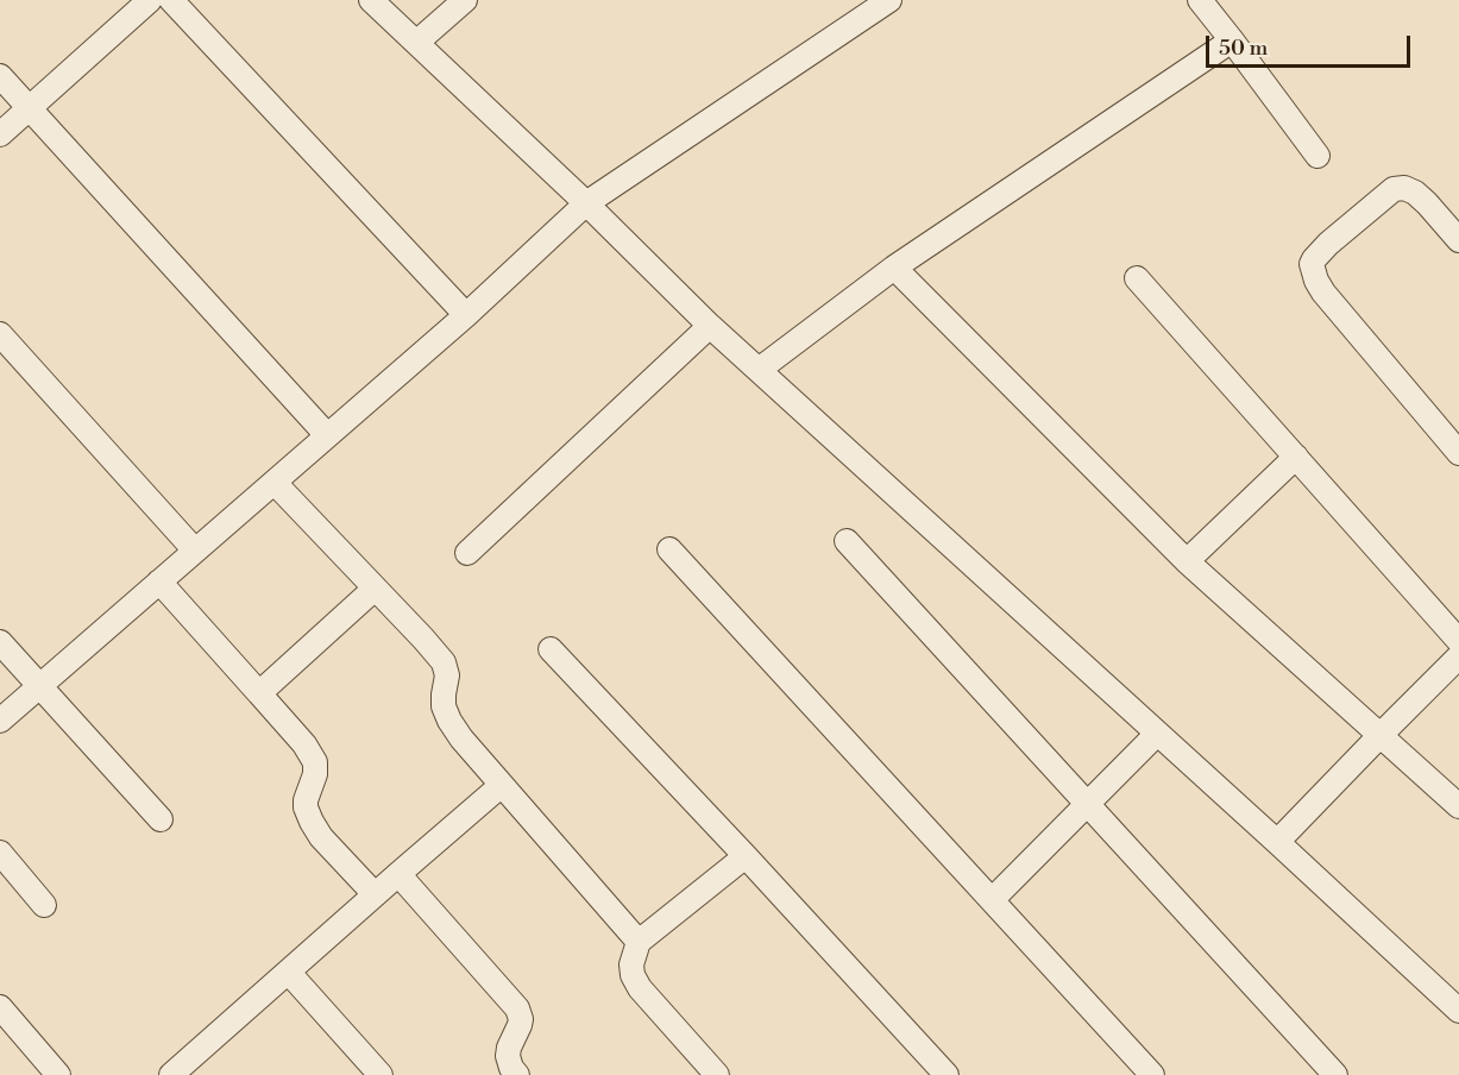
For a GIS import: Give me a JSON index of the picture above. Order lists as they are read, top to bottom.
{
  "scale_bar": "50 m"
}
